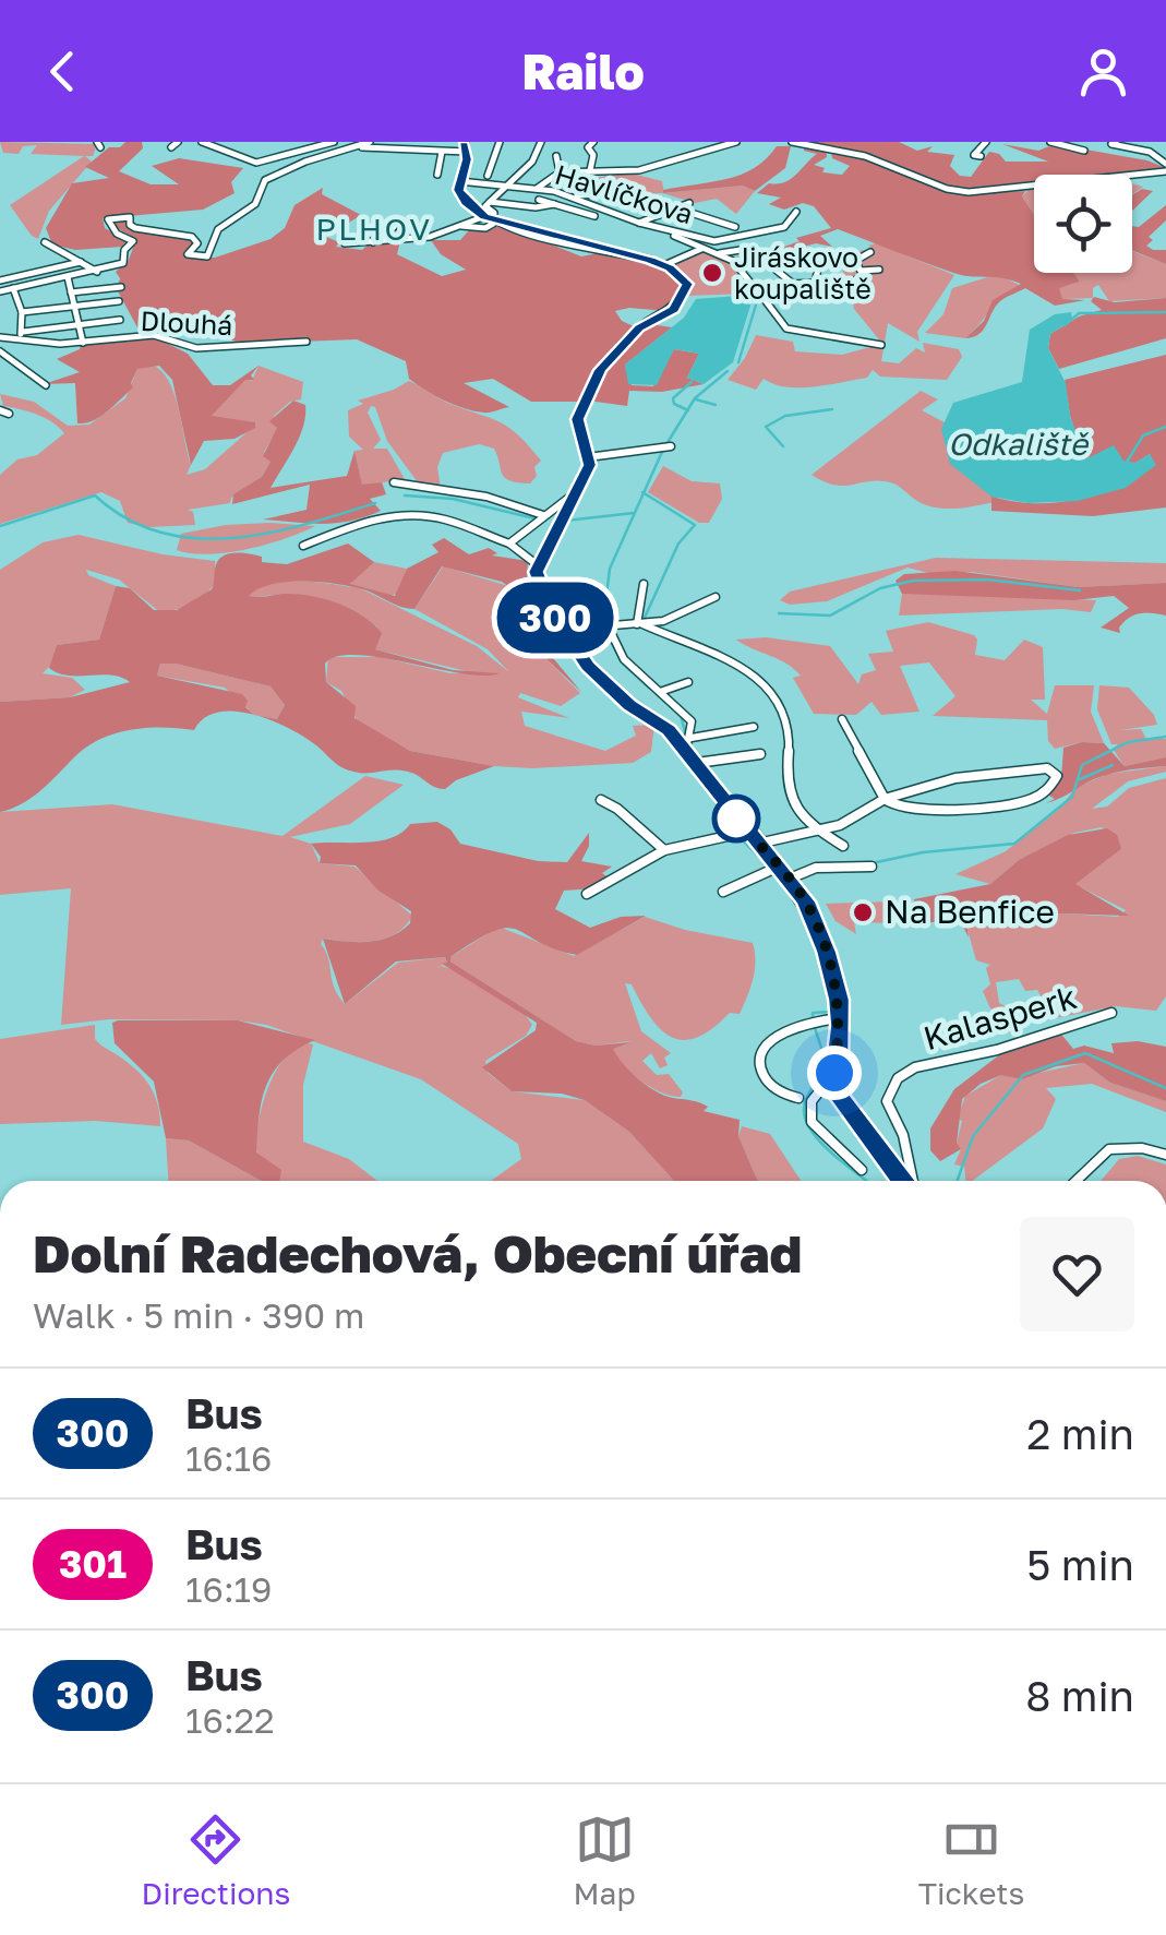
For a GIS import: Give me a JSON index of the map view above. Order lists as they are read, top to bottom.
{
  "streets": {
    "street": ["Havlíčkova", "Dlouhá", "Kalasperk"]
  },
  "districts": ["PLHOV"],
  "water": ["Odkaliště"],
  "places": ["Jiráskovo koupaliště", "Na Benfice"],
  "lines": ["bus line 300"],
  "page": {
    "header": "Railo",
    "on_map": "300",
    "heading": ["Dolní Radechová, Obecní úřad", "Walk · 5 min · 390 m"],
    "list": [
      {
        "mark": "300",
        "name": "Bus",
        "note": "16:16",
        "value": "2 min"
      },
      {
        "mark": "301",
        "name": "Bus",
        "note": "16:19",
        "value": "5 min"
      },
      {
        "mark": "300",
        "name": "Bus",
        "note": "16:22",
        "value": "8 min"
      }
    ],
    "tabs": ["Directions", "Map", "Tickets"]
  }
}
